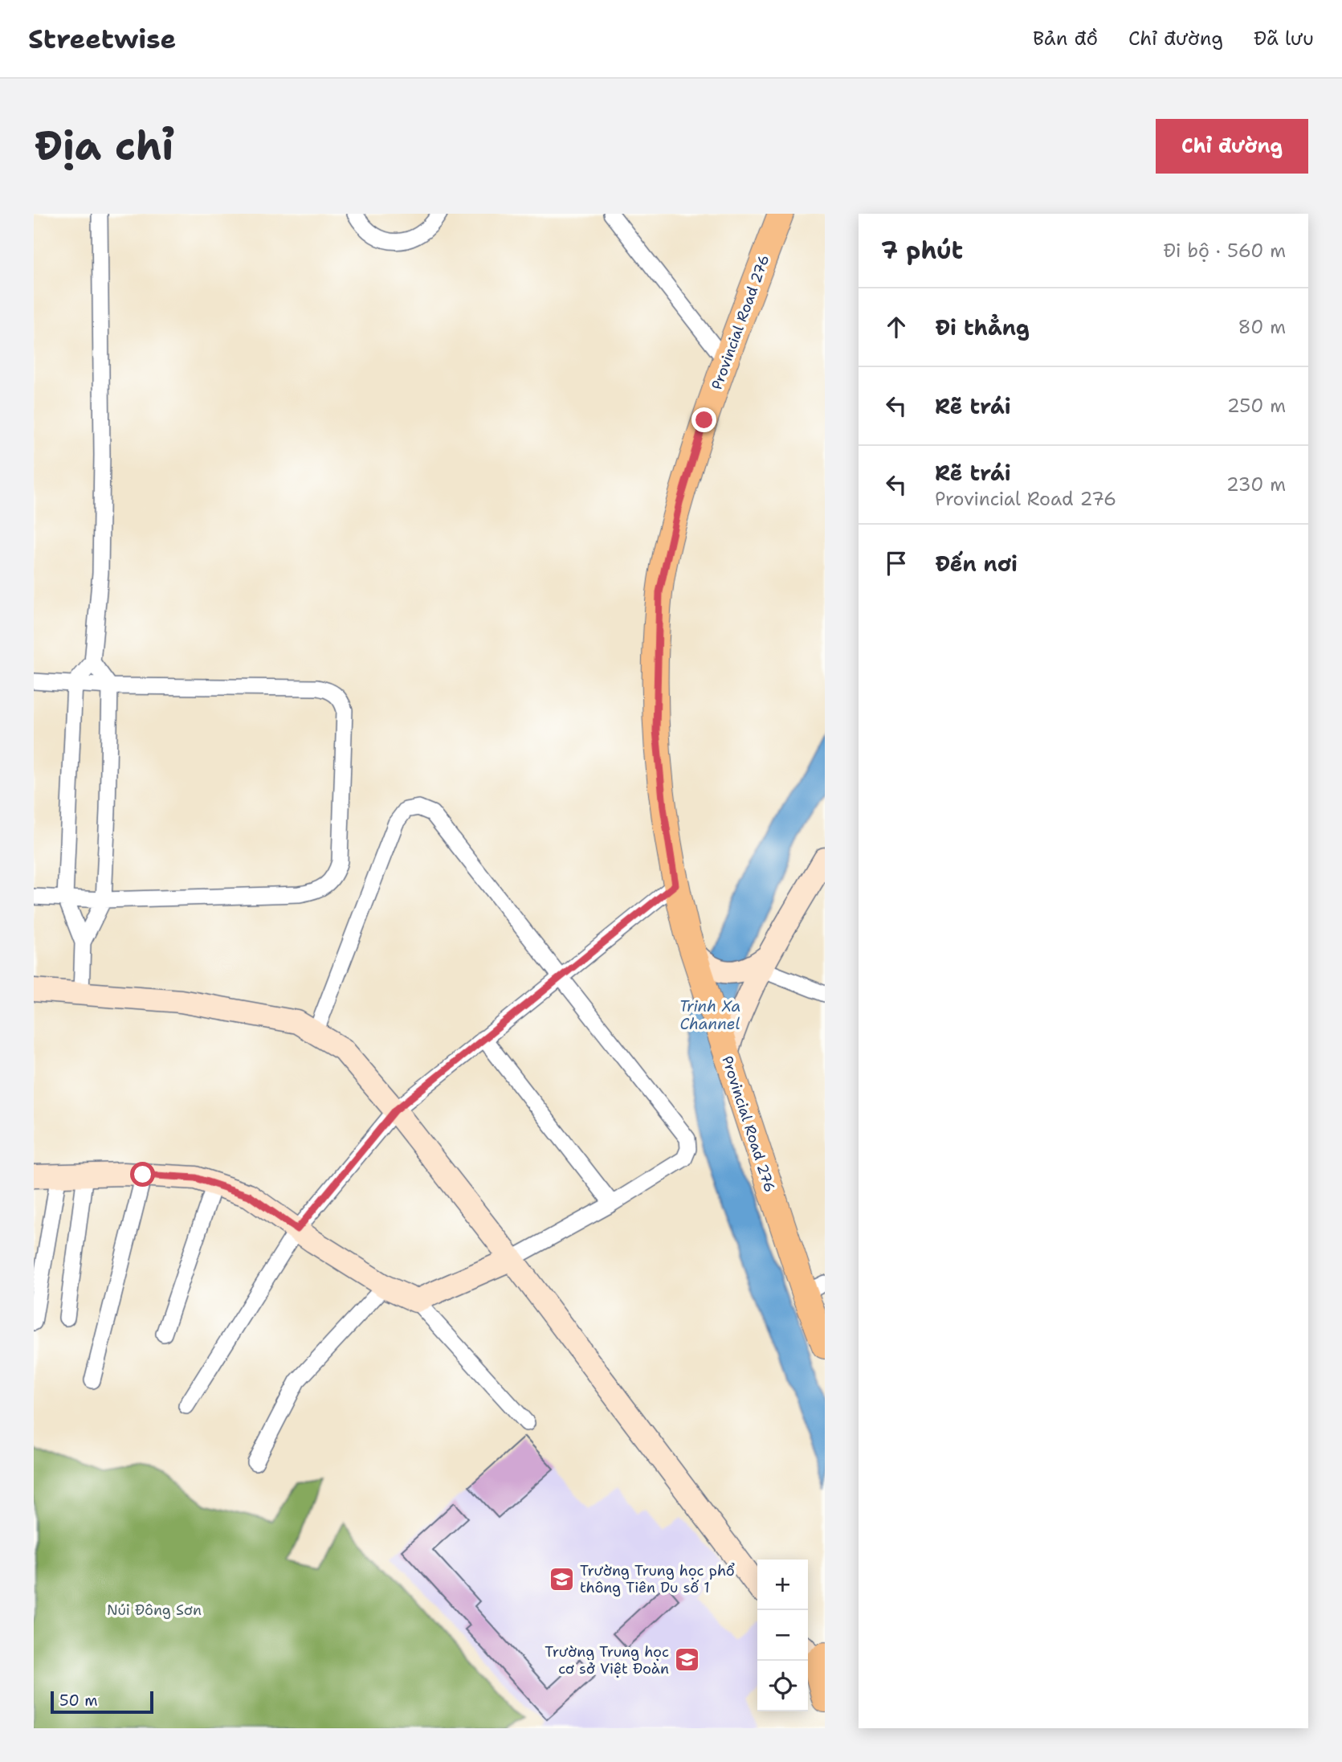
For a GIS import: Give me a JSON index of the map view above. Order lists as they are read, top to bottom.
{
  "streets": {
    "main road": ["Provincial Road 276"]
  },
  "water": ["Trinh Xa Channel"],
  "parks": ["Núi Đông Sơn"],
  "places": {
    "school or university": ["Trường Trung học phổ thông Tiên Du số 1", "Trường Trung học cơ sở Việt Đoàn"]
  },
  "scale_bar": "50 m",
  "page": {
    "header": "Streetwise",
    "nav": ["Bản đồ", "Chỉ đường", "Đã lưu"],
    "buttons": "Chỉ đường",
    "title": "Địa chỉ",
    "heading": ["7 phút", "Đi bộ · 560 m"],
    "list": [
      ["Đi thẳng", "80 m"],
      ["Rẽ trái", "250 m"],
      ["Rẽ trái", "Provincial Road 276", "230 m"],
      "Đến nơi"
    ],
    "map_buttons": ["+", "−"],
    "scale": "50 m"
  }
}
